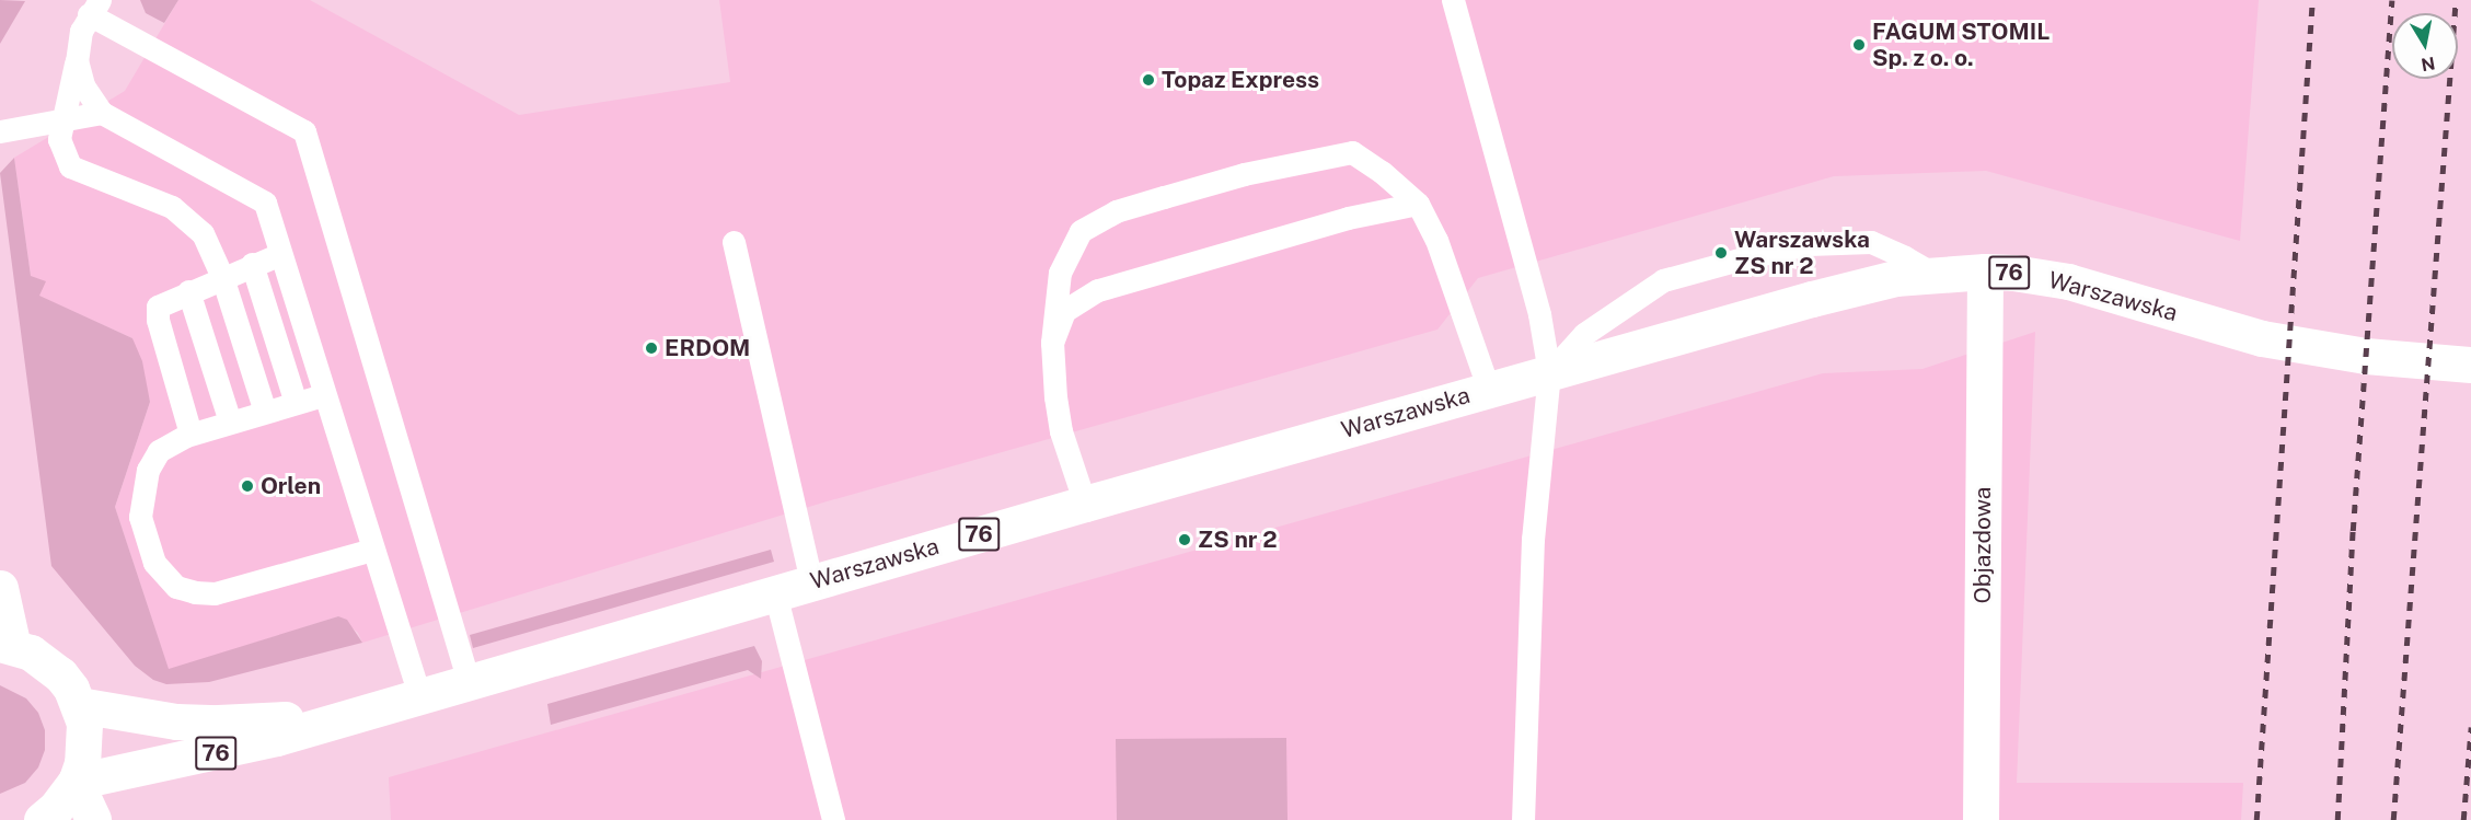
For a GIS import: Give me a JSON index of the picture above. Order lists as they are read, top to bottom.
{
  "streets": {
    "main road": ["76", "Warszawska", "Objazdowa"]
  },
  "crossings": [
    ["Warszawska", "Objazdowa"]
  ],
  "places": [
    "FAGUM STOMIL Sp. z o. o.",
    "Topaz Express",
    "Warszawska ZS nr 2",
    "ERDOM",
    "Orlen",
    "ZS nr 2"
  ],
  "north": "bottom"
}
